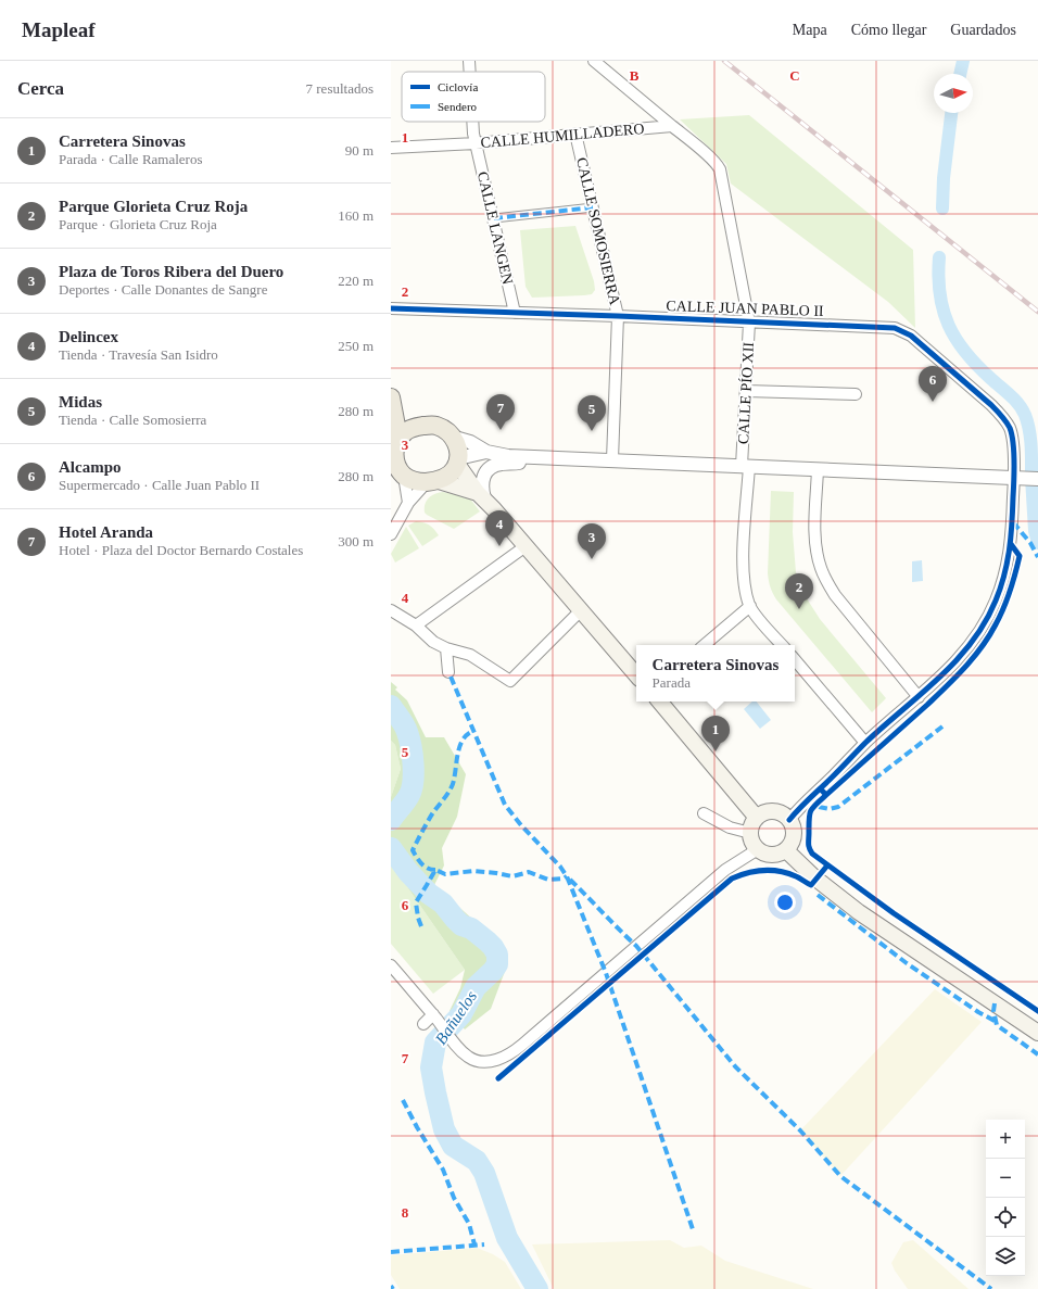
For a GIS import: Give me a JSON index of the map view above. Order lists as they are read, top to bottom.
{
  "streets": {
    "street": [
      "CALLE HUMILLADERO",
      "CALLE LANGEN",
      "CALLE SOMOSIERRA",
      "CALLE JUAN PABLO II",
      "CALLE PÍO XII"
    ]
  },
  "crossings": [
    ["CALLE HUMILLADERO", "CALLE LANGEN"],
    ["CALLE HUMILLADERO", "CALLE SOMOSIERRA"],
    ["CALLE HUMILLADERO", "CALLE PÍO XII"],
    ["CALLE LANGEN", "CALLE JUAN PABLO II"],
    ["CALLE SOMOSIERRA", "CALLE JUAN PABLO II"],
    ["CALLE JUAN PABLO II", "CALLE PÍO XII"]
  ],
  "water": ["Bañuelos"],
  "legend": ["Ciclovía", "Sendero"],
  "north": "right",
  "page": {
    "header": "Mapleaf",
    "nav": ["Mapa", "Cómo llegar", "Guardados"],
    "heading": ["Cerca", "7 resultados"],
    "list": [
      {
        "mark": "1",
        "name": "Carretera Sinovas",
        "note": "Parada · Calle Ramaleros",
        "value": "90 m"
      },
      {
        "mark": "2",
        "name": "Parque Glorieta Cruz Roja",
        "note": "Parque · Glorieta Cruz Roja",
        "value": "160 m"
      },
      {
        "mark": "3",
        "name": "Plaza de Toros Ribera del Duero",
        "note": "Deportes · Calle Donantes de Sangre",
        "value": "220 m"
      },
      {
        "mark": "4",
        "name": "Delincex",
        "note": "Tienda · Travesía San Isidro",
        "value": "250 m"
      },
      {
        "mark": "5",
        "name": "Midas",
        "note": "Tienda · Calle Somosierra",
        "value": "280 m"
      },
      {
        "mark": "6",
        "name": "Alcampo",
        "note": "Supermercado · Calle Juan Pablo II",
        "value": "280 m"
      },
      {
        "mark": "7",
        "name": "Hotel Aranda",
        "note": "Hotel · Plaza del Doctor Bernardo Costales",
        "value": "300 m"
      }
    ],
    "pins": [
      "6",
      "7",
      "5",
      "4",
      "3",
      "2",
      "1"
    ],
    "popup": ["Carretera Sinovas", "Parada"],
    "map_buttons": ["+", "−"]
  },
  "grid": {
    "columns": ["B", "C"],
    "rows": [
      "1",
      "2",
      "3",
      "4",
      "5",
      "6",
      "7",
      "8"
    ]
  }
}
